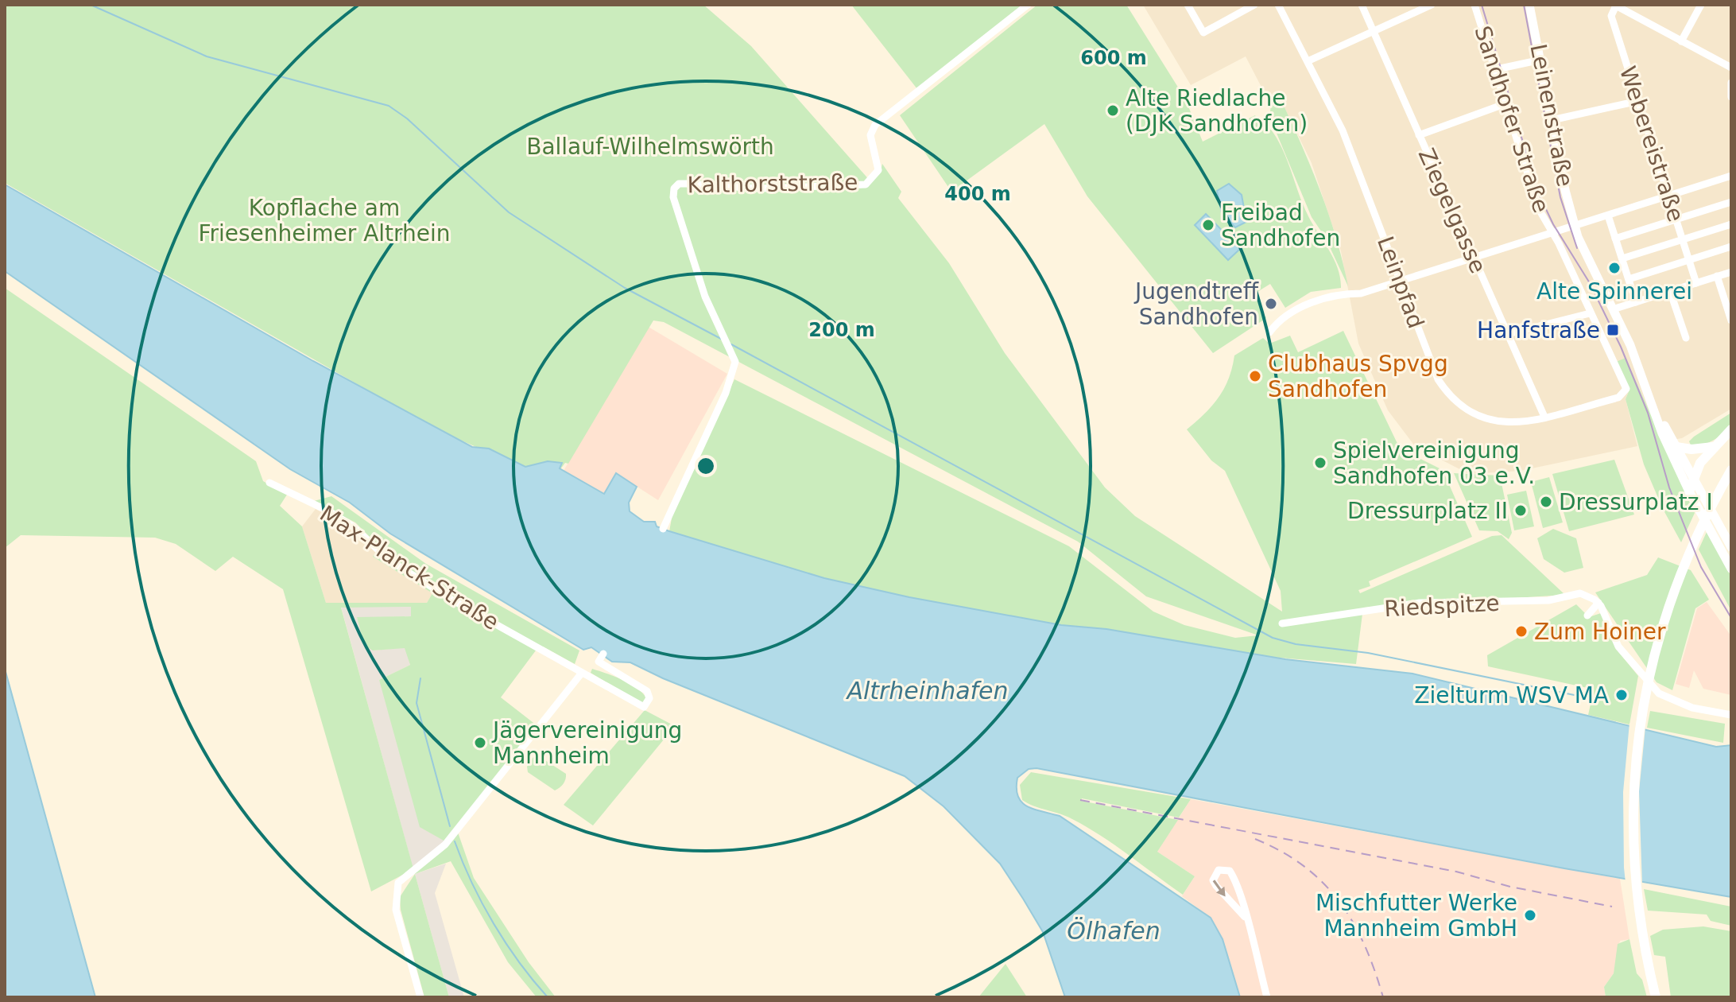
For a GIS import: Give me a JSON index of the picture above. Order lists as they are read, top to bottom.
{
  "streets": {
    "street": [
      "Leinenstraße",
      "Sandhofer Straße",
      "Webereistraße",
      "Kalthorststraße",
      "Ziegelgasse",
      "Leinpfad",
      "Max-Planck-Straße",
      "Riedspitze"
    ]
  },
  "crossings": [
    ["Leinenstraße", "Sandhofer Straße"],
    ["Sandhofer Straße", "Leinpfad"],
    ["Ziegelgasse", "Leinpfad"]
  ],
  "water": ["Altrheinhafen", "Ölhafen"],
  "parks": ["Ballauf-Wilhelmswörth", "Kopflache am Friesenheimer Altrhein"],
  "places": {
    "other": [
      "Alte Riedlache (DJK Sandhofen)",
      "Freibad Sandhofen",
      "Alte Spinnerei",
      "Jugendtreff Sandhofen",
      "Clubhaus Spvgg Sandhofen",
      "Spielvereinigung Sandhofen 03 e.V.",
      "Dressurplatz I",
      "Dressurplatz II",
      "Zum Hoiner",
      "Zielturm WSV MA",
      "Jägervereinigung Mannheim",
      "Mischfutter Werke Mannheim GmbH"
    ],
    "transit": ["Hanfstraße"]
  },
  "rings": ["600 m", "400 m", "200 m"]
}
